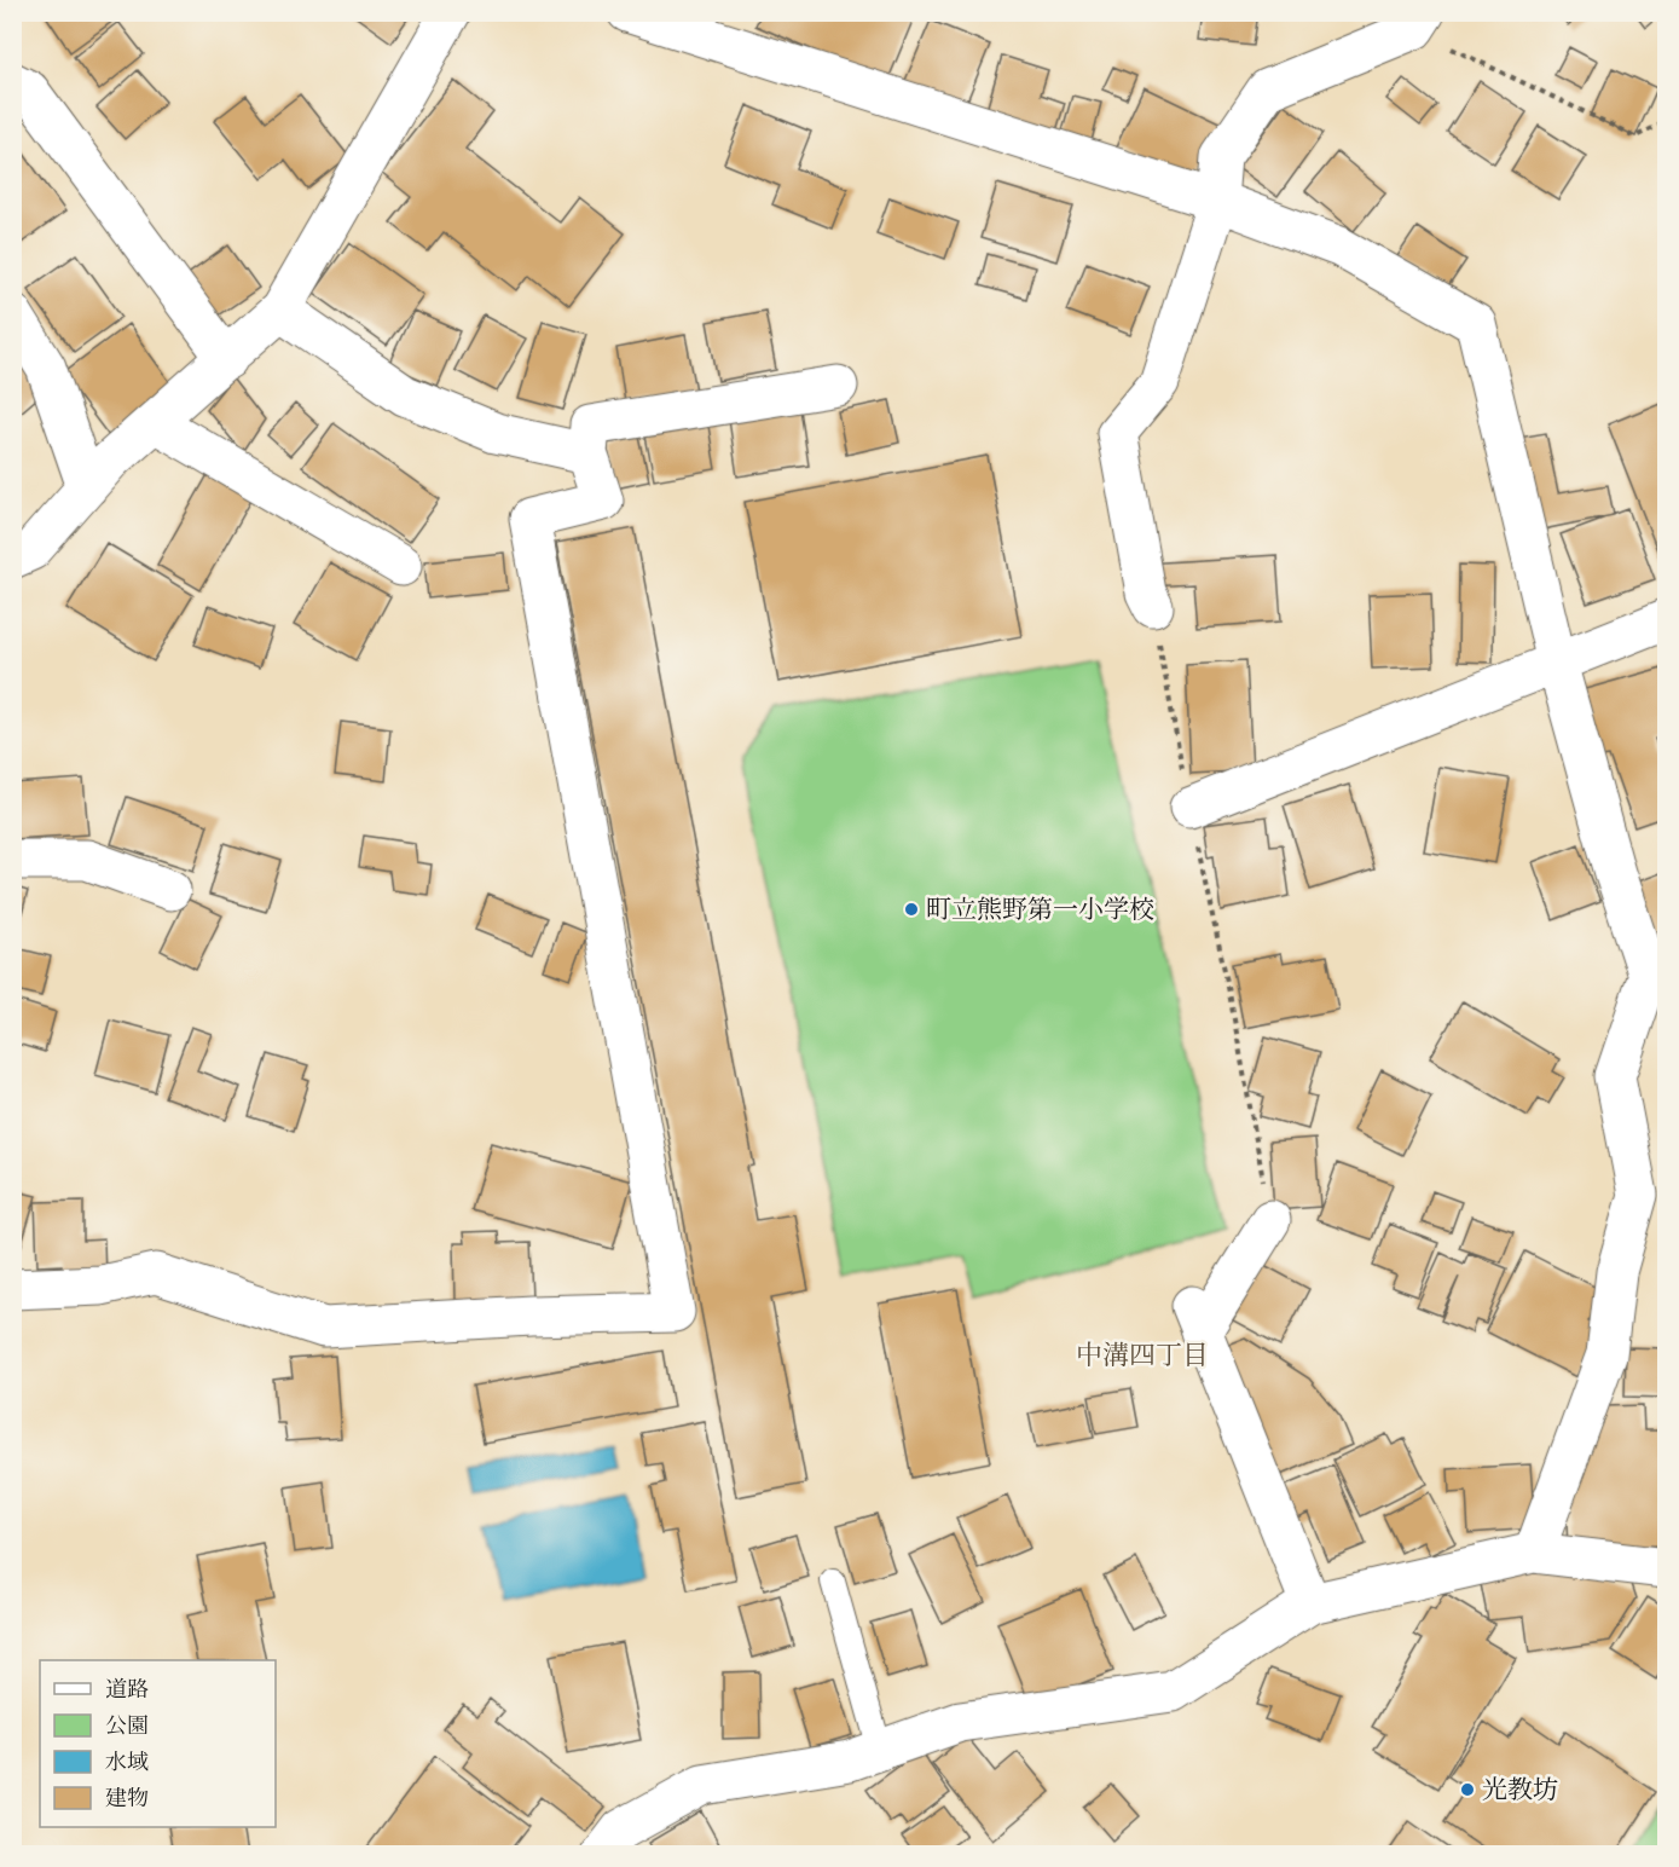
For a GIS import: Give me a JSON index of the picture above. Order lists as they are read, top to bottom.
{
  "districts": ["中溝四丁目"],
  "places": ["町立熊野第一小学校", "光教坊"],
  "legend": [
    "道路",
    "公園",
    "水域",
    "建物"
  ]
}
